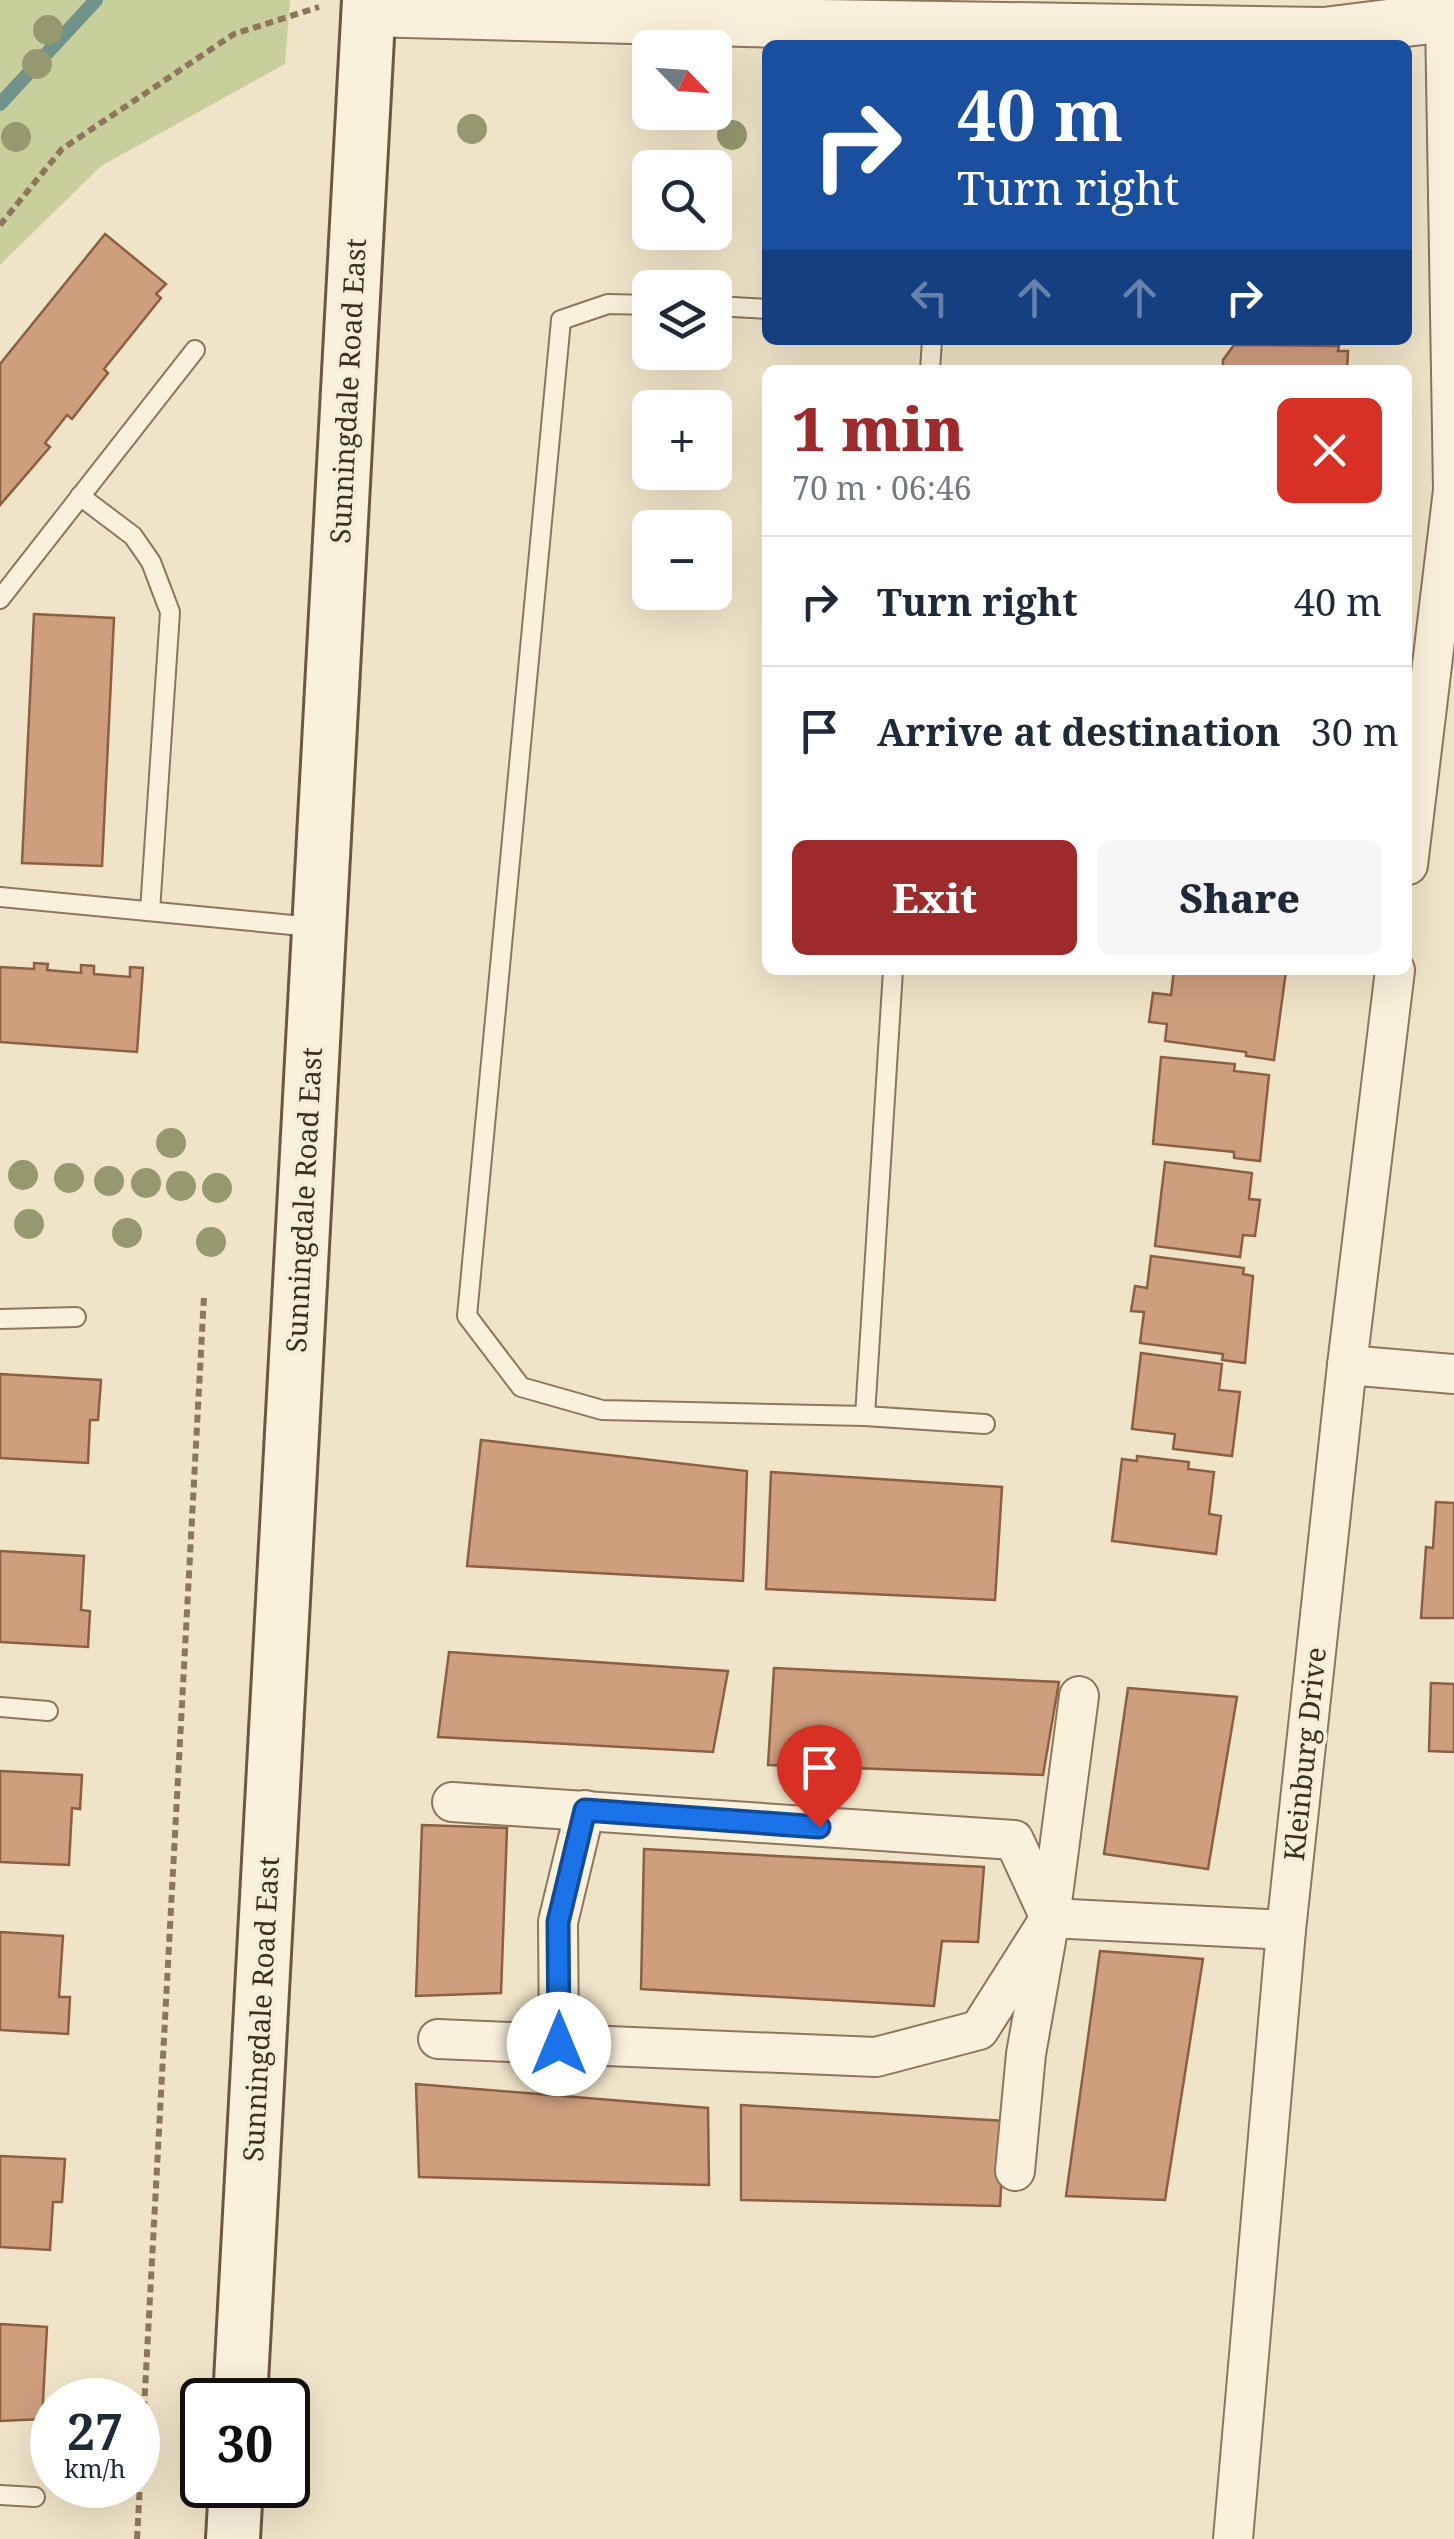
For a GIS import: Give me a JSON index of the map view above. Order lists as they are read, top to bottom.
{
  "streets": {
    "main road": ["Sunningdale Road East"],
    "street": ["Kleinburg Drive"]
  },
  "north": "bottom right",
  "page": {
    "map_buttons": ["+", "−"],
    "turn": ["40 m", "Turn right"],
    "heading": ["1 min", "70 m · 06:46"],
    "list": [
      {
        "name": "Turn right",
        "value": "40 m"
      },
      {
        "name": "Arrive at destination",
        "value": "30 m"
      }
    ],
    "buttons": ["Exit", "Share"],
    "speed": "27 km/h",
    "limit": "30"
  }
}
